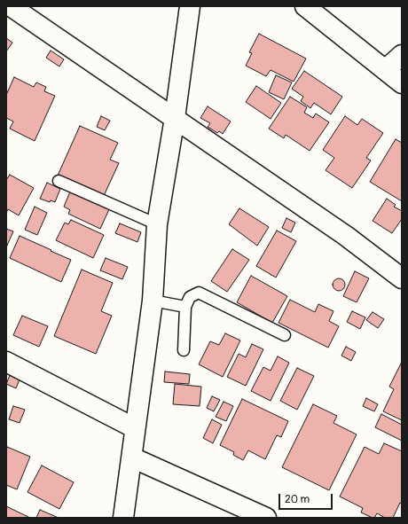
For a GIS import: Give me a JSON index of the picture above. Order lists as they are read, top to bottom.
{
  "scale_bar": "20 m"
}
